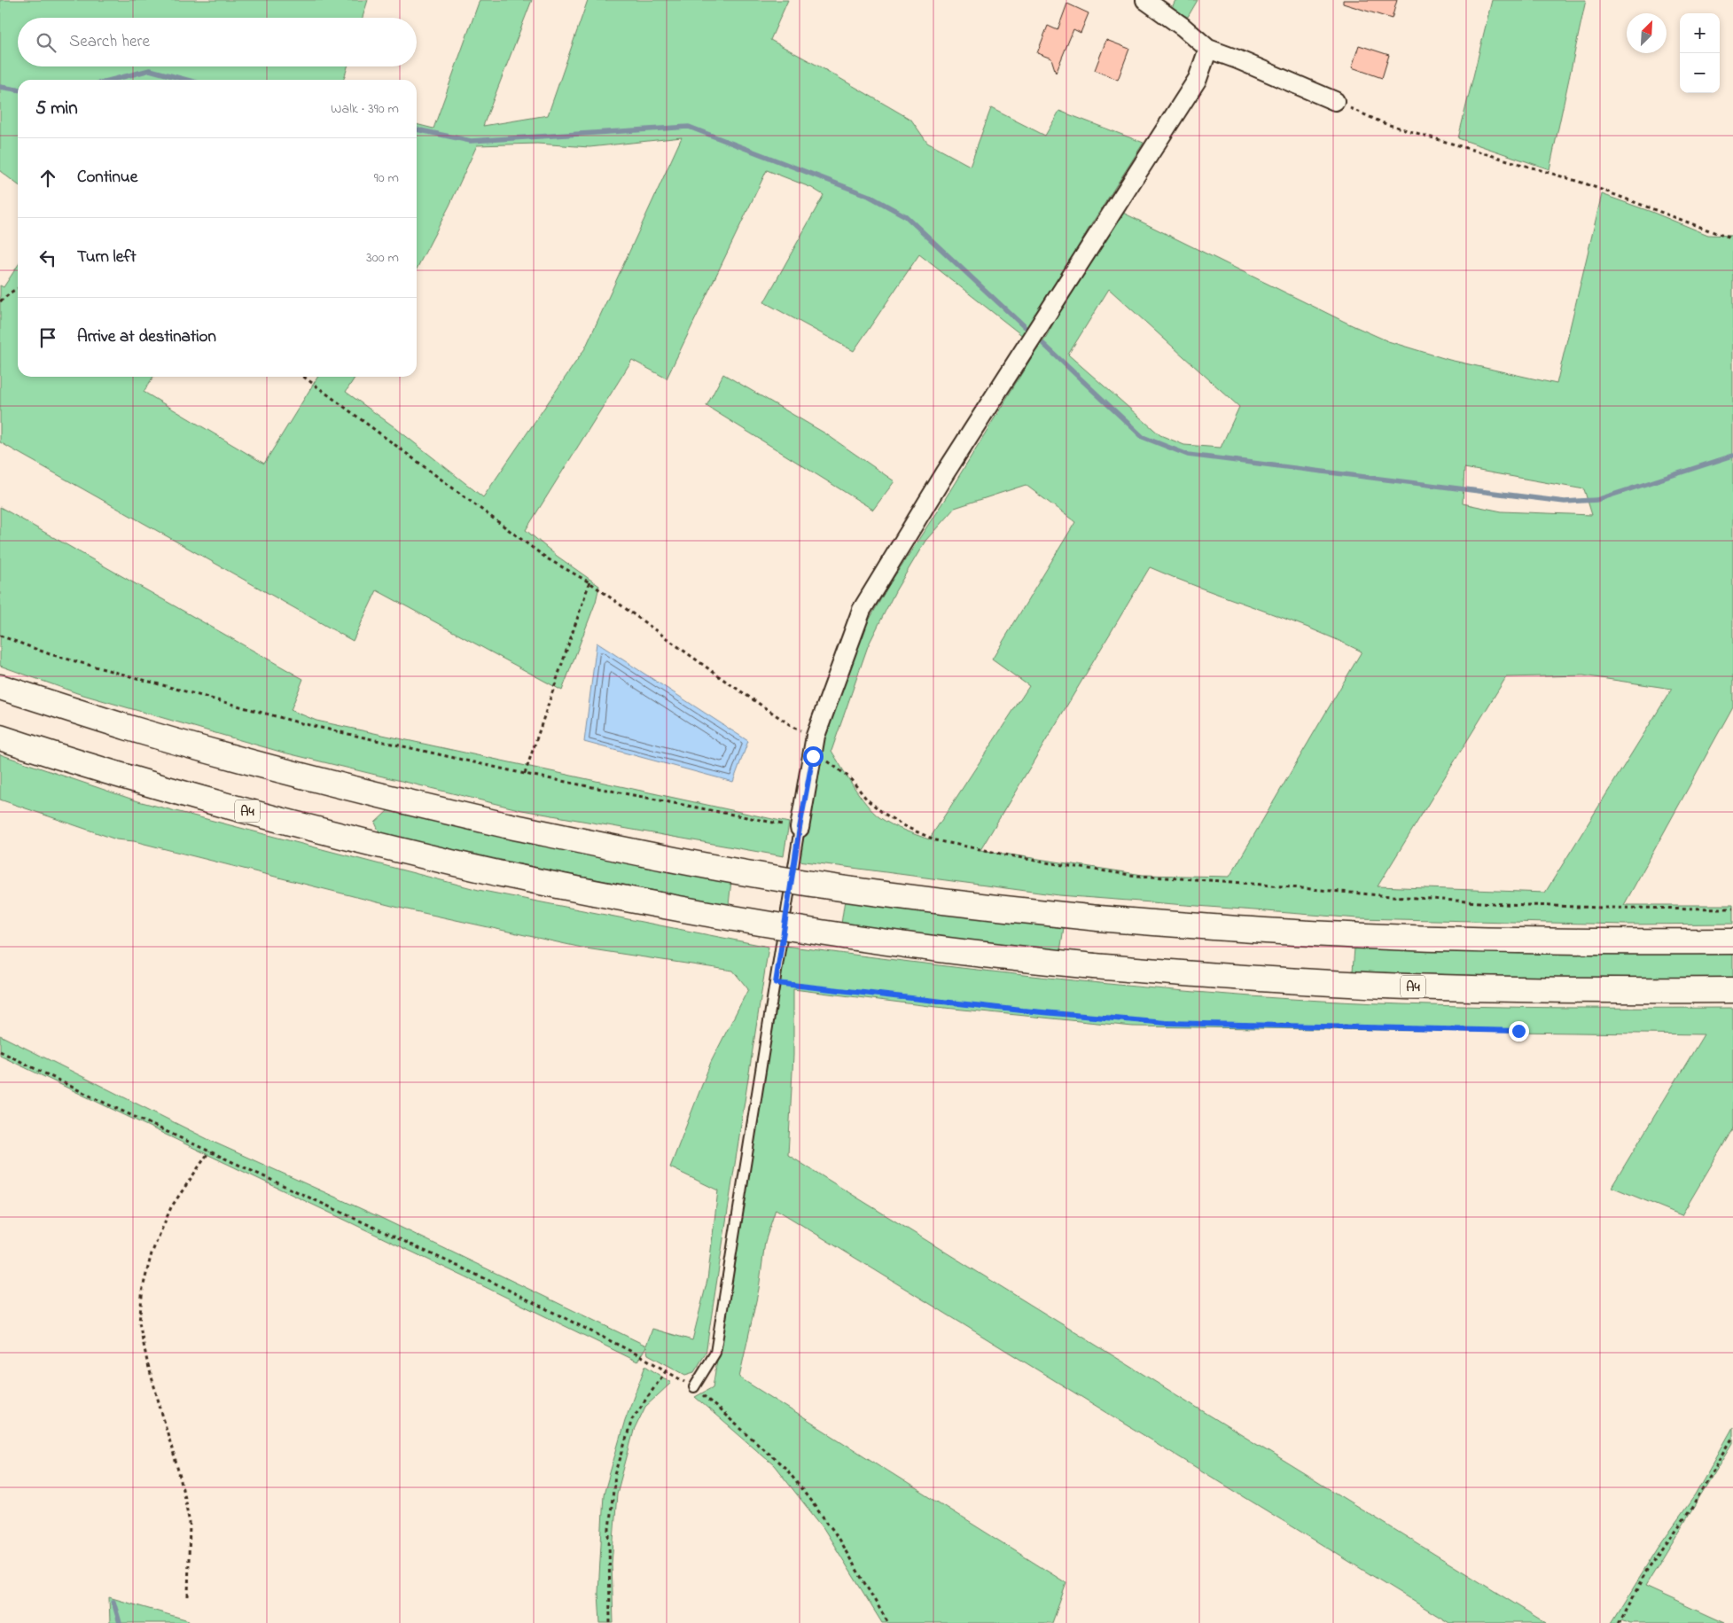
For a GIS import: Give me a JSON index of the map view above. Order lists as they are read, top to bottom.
{
  "streets": {
    "highway": ["A4"]
  },
  "north": "top right",
  "page": {
    "map_buttons": ["+", "−"],
    "search": "Search here",
    "heading": ["5 min", "Walk · 390 m"],
    "list": [
      ["Continue", "90 m"],
      ["Turn left", "300 m"],
      "Arrive at destination"
    ]
  }
}
